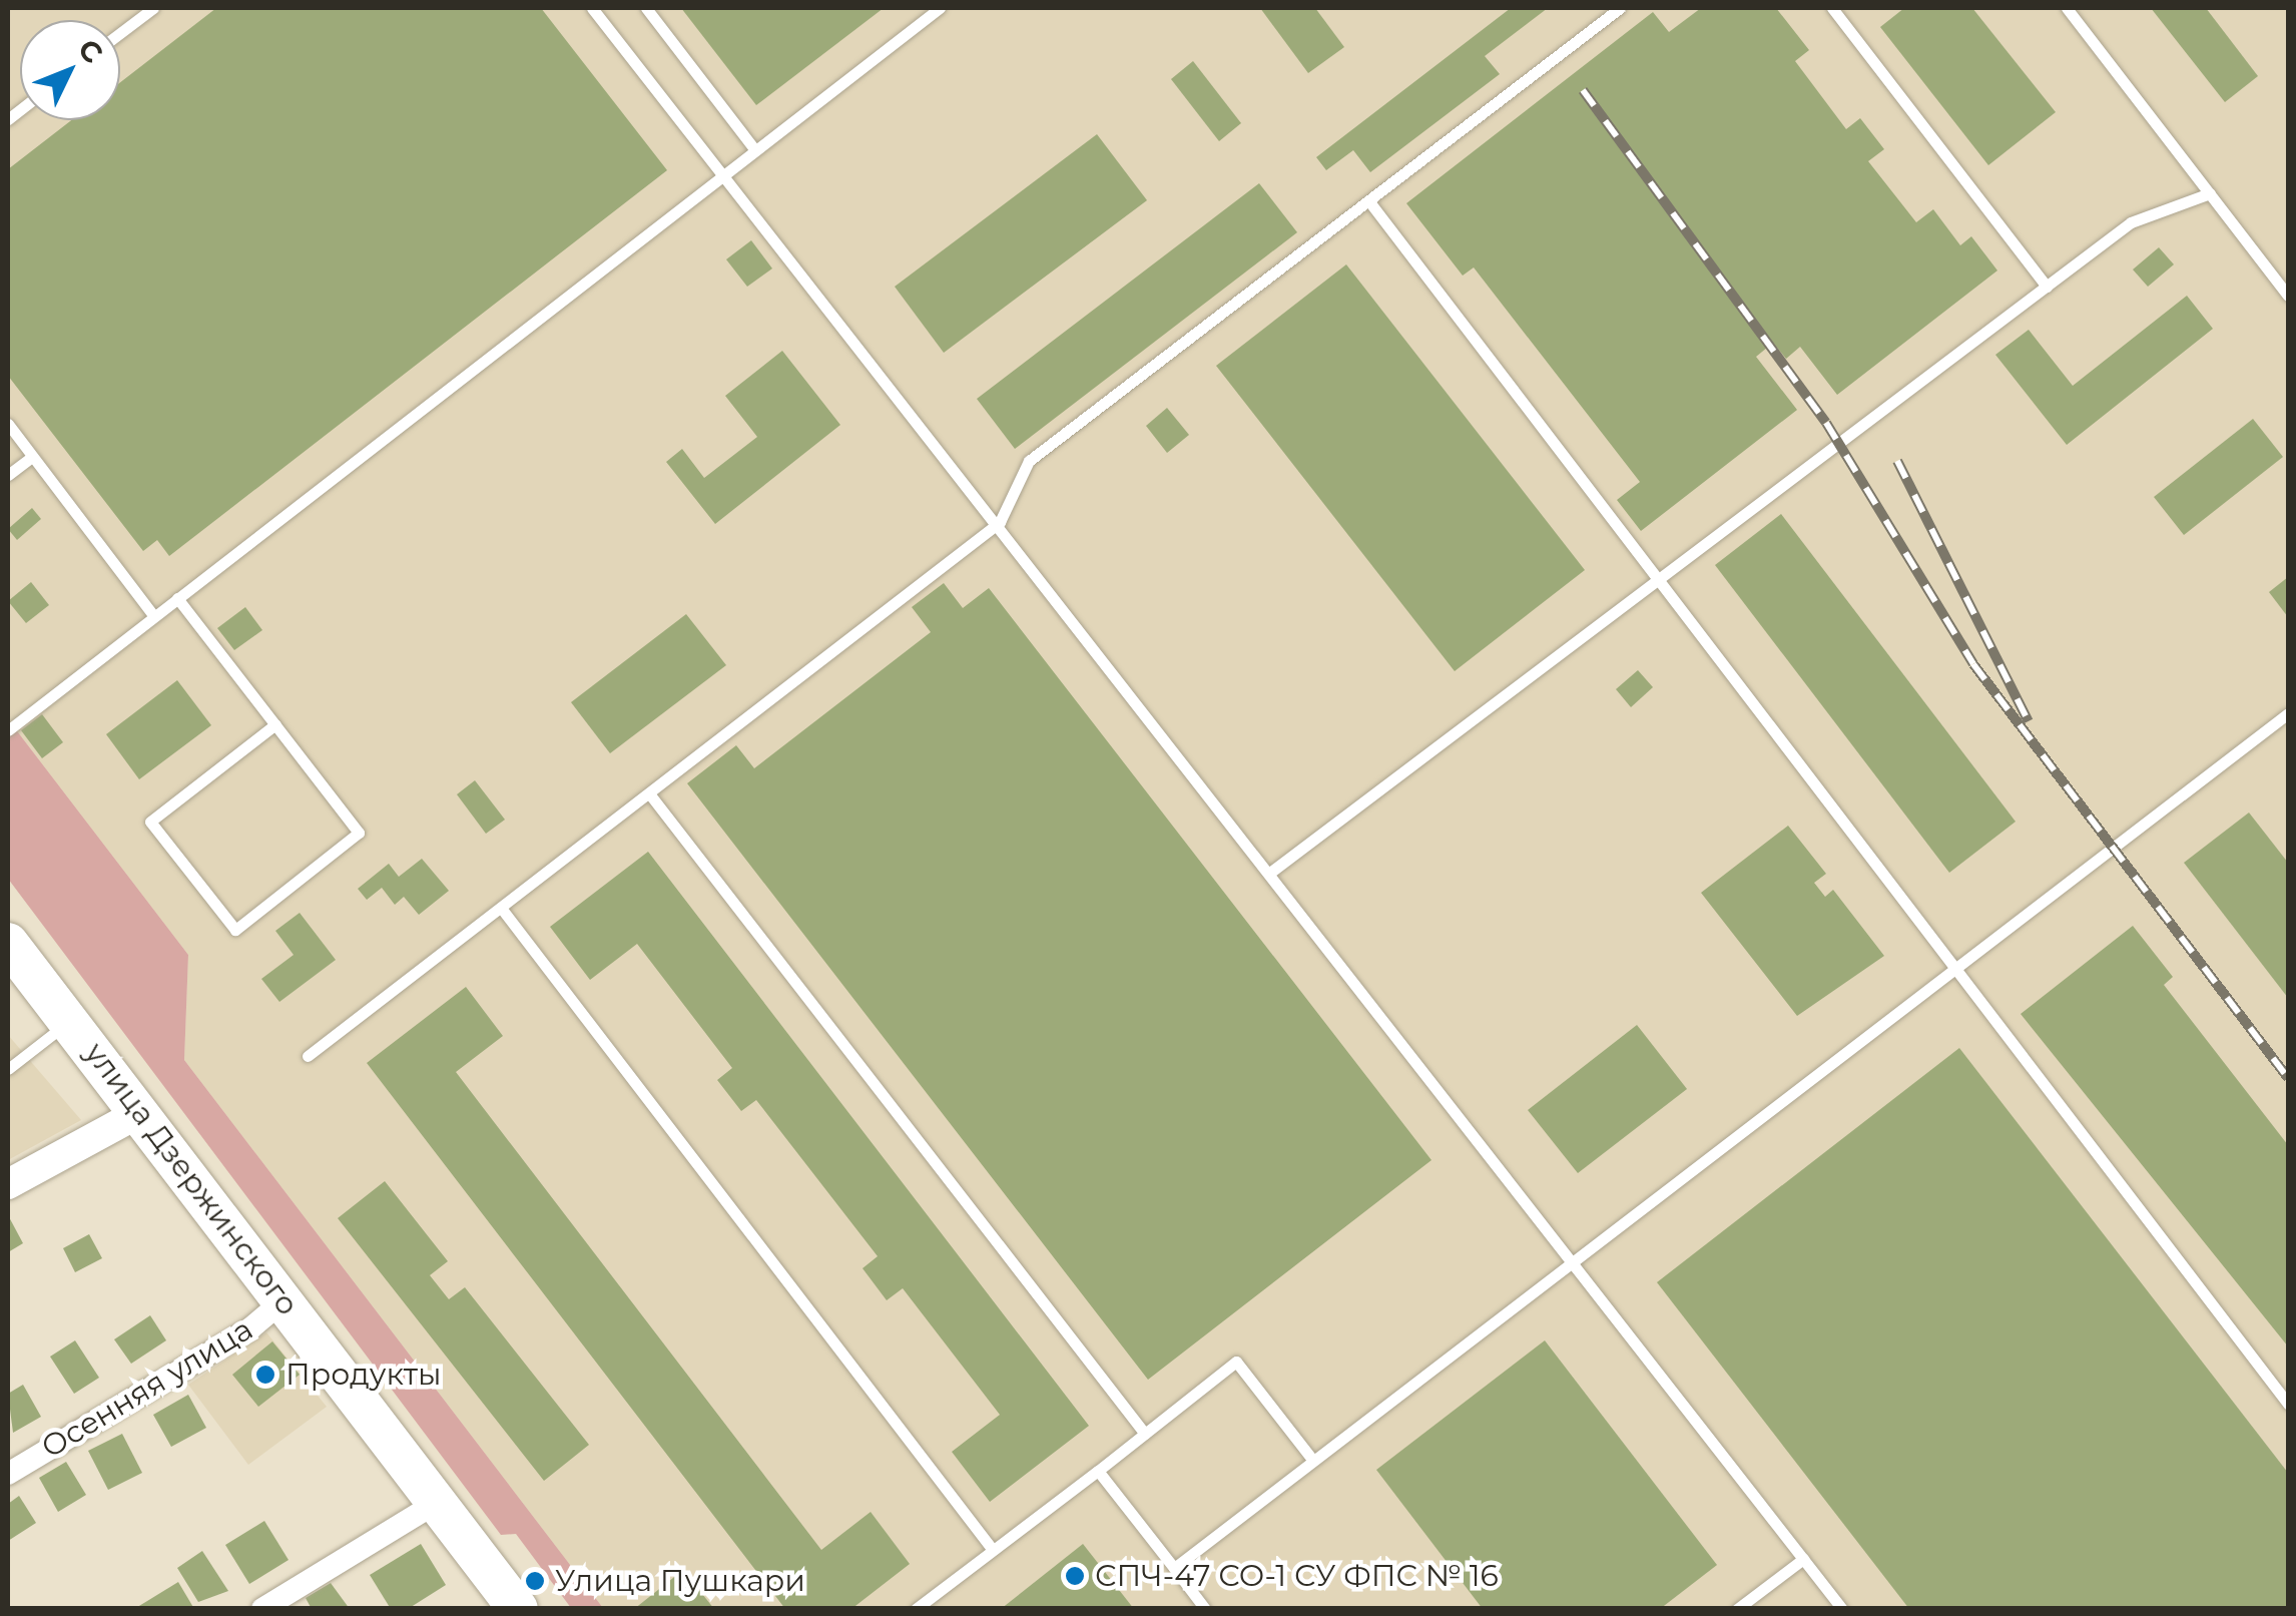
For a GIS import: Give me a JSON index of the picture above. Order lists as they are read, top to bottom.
{
  "streets": {
    "highway": ["улица Дзержинского"],
    "street": ["Осенняя улица"]
  },
  "crossings": [
    ["улица Дзержинского", "Осенняя улица"]
  ],
  "places": ["Продукты", "СПЧ-47 СО-1 СУ ФПС № 16", "Улица Пушкари"],
  "north": "top right"
}
